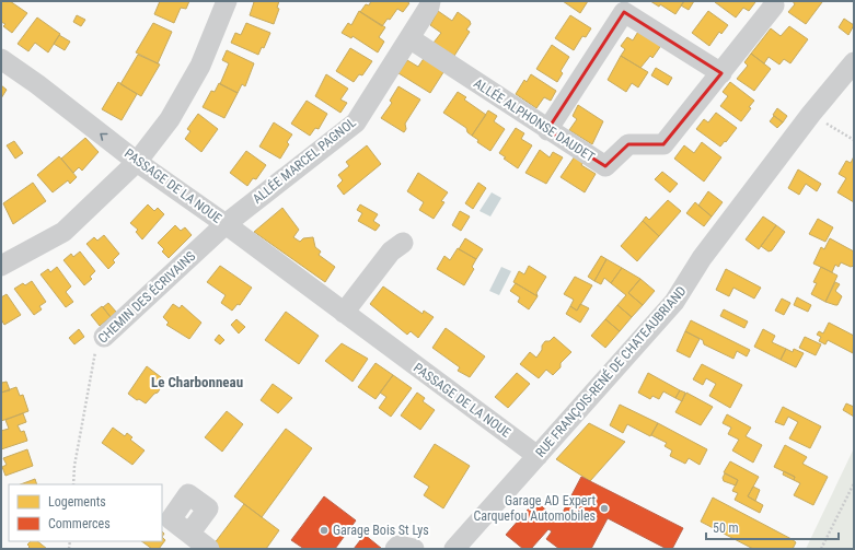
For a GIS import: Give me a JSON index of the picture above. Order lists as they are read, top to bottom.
{
  "streets": {
    "street": [
      "ALLÉE ALPHONSE DAUDET",
      "ALLÉE MARCEL PAGNOL",
      "PASSAGE DE LA NOUE",
      "CHEMIN DES ÉCRIVAINS",
      "RUE FRANÇOIS-RENÉ DE CHATEAUBRIAND"
    ]
  },
  "crossings": [
    ["ALLÉE ALPHONSE DAUDET", "ALLÉE MARCEL PAGNOL"],
    ["ALLÉE MARCEL PAGNOL", "PASSAGE DE LA NOUE"],
    ["ALLÉE MARCEL PAGNOL", "CHEMIN DES ÉCRIVAINS"],
    ["PASSAGE DE LA NOUE", "CHEMIN DES ÉCRIVAINS"],
    ["PASSAGE DE LA NOUE", "RUE FRANÇOIS-RENÉ DE CHATEAUBRIAND"]
  ],
  "districts": ["Le Charbonneau"],
  "places": ["Garage AD Expert Carquefou Automobiles", "Garage Bois St Lys"],
  "legend": ["Logements", "Commerces"],
  "scale_bar": "50 m"
}
